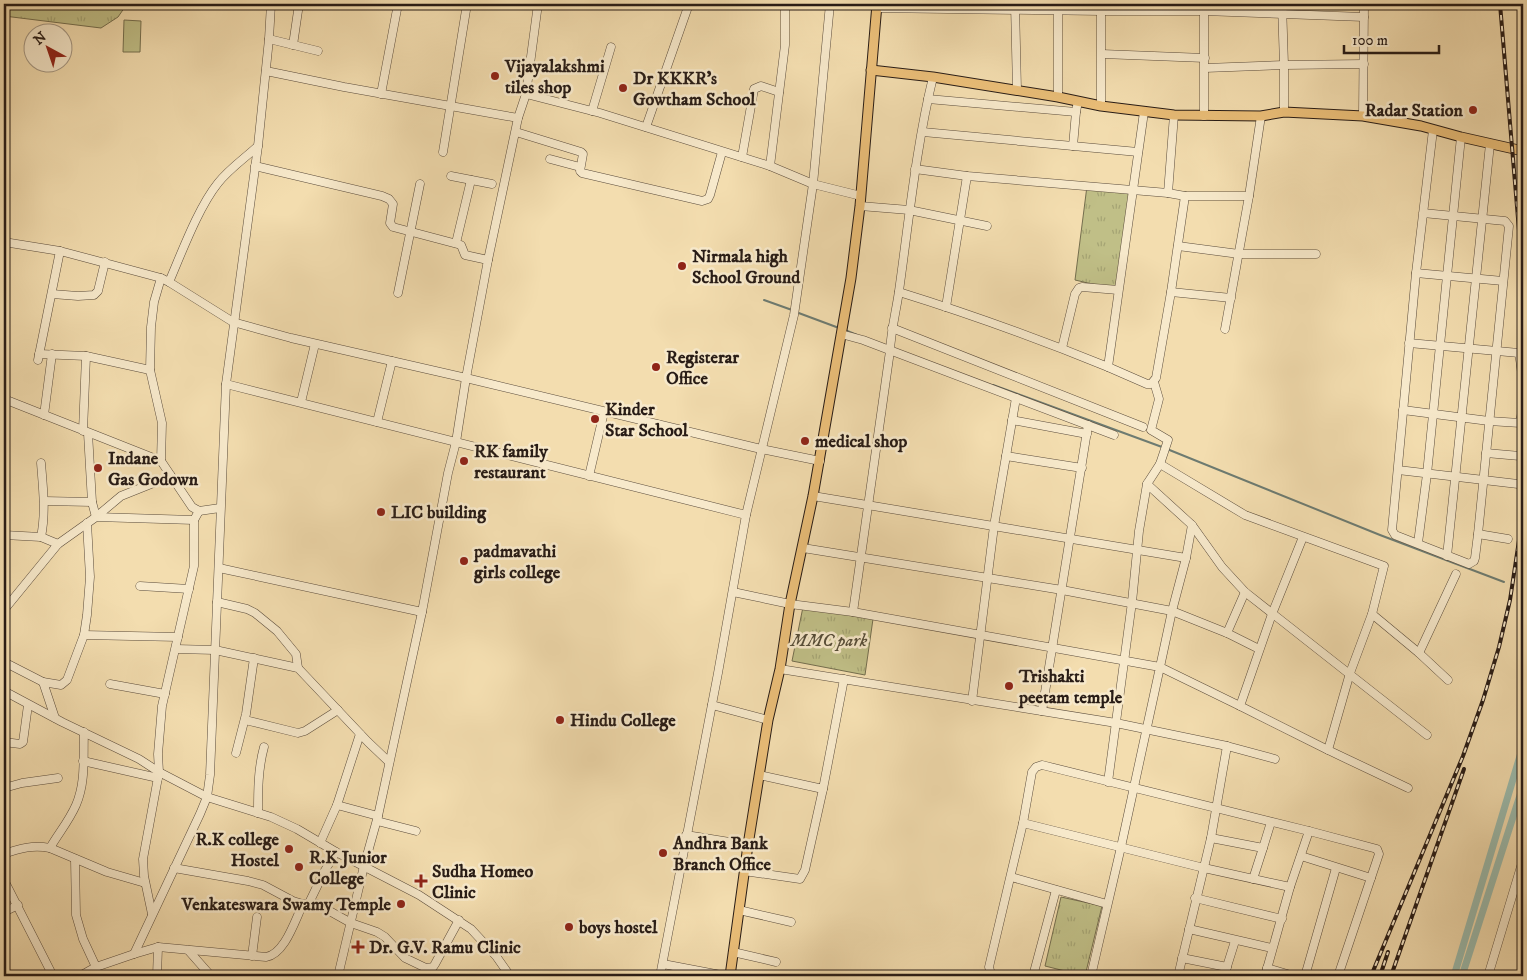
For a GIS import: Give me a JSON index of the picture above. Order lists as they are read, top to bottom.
{
  "parks": ["MMC park"],
  "places": {
    "other": [
      "Vijayalakshmi tiles shop",
      "Dr KKKR's Gowtham School",
      "Radar Station",
      "Nirmala high School Ground",
      "Registerar Office",
      "Kinder Star School",
      "medical shop",
      "RK family restaurant",
      "Indane Gas Godown",
      "LIC building",
      "padmavathi girls college",
      "Trishakti peetam temple",
      "Hindu College",
      "R.K college Hostel",
      "Andhra Bank Branch Office",
      "R.K Junior College",
      "Venkateswara Swamy Temple",
      "boys hostel"
    ],
    "health": ["Sudha Homeo Clinic", "Dr. G.V. Ramu Clinic"]
  },
  "scale_bar": "100 m",
  "north": "top left"
}
